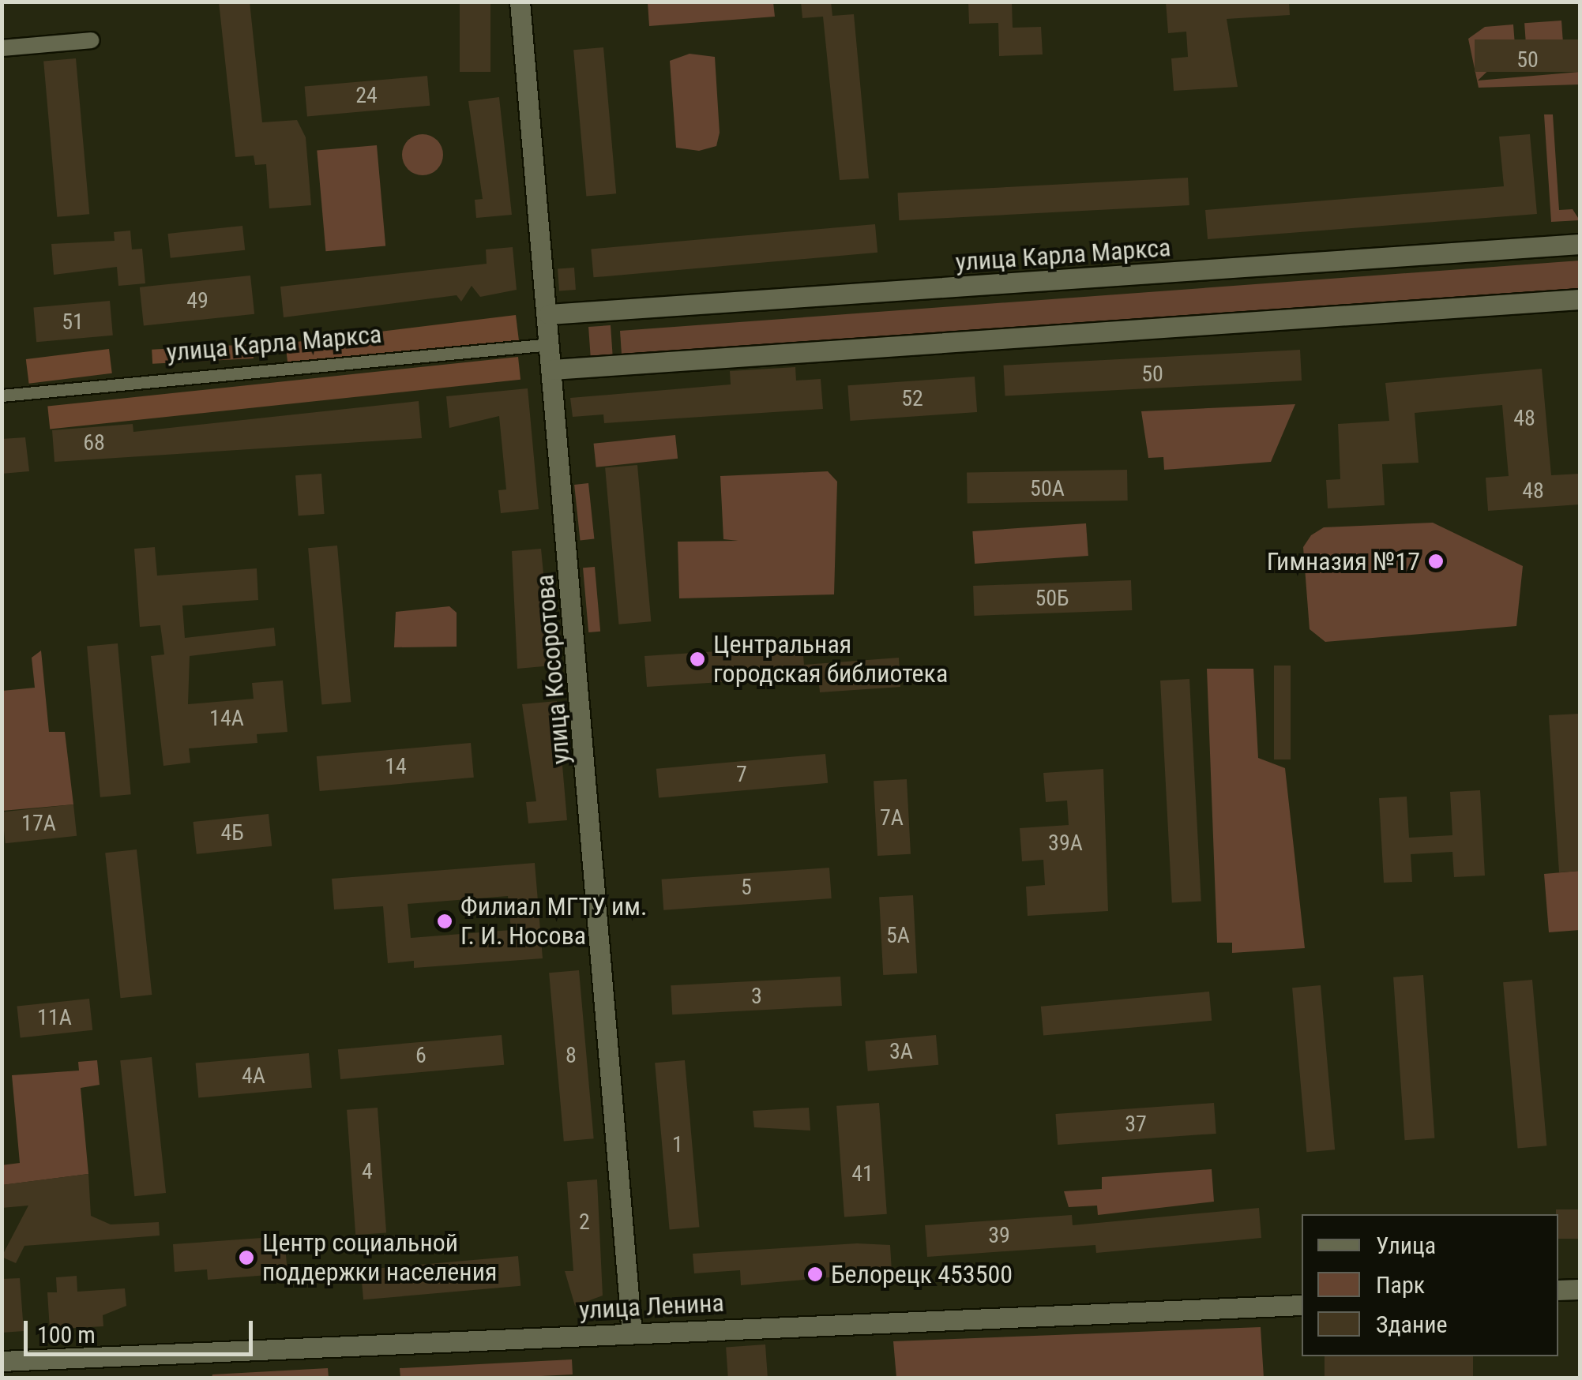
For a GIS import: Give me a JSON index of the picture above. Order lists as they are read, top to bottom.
{
  "streets": {
    "street": ["улица Карла Маркса", "улица Косоротова", "улица Ленина"]
  },
  "crossings": [
    ["улица Карла Маркса", "улица Косоротова"],
    ["улица Косоротова", "улица Ленина"]
  ],
  "places": [
    "Гимназия №17",
    "Центральная городская библиотека",
    "Филиал МГТУ им. Г. И. Носова",
    "Центр социальной поддержки населения",
    "Белорецк 453500"
  ],
  "house_numbers": [
    "50",
    "24",
    "49",
    "51",
    "50",
    "52",
    "48",
    "68",
    "50А",
    "48",
    "50Б",
    "14А",
    "14",
    "7",
    "7А",
    "17А",
    "4Б",
    "39А",
    "5",
    "5А",
    "3",
    "11А",
    "3А",
    "6",
    "8",
    "4А",
    "37",
    "1",
    "4",
    "41",
    "2",
    "39"
  ],
  "legend": ["Улица", "Парк", "Здание"],
  "scale_bar": "100 m"
}
